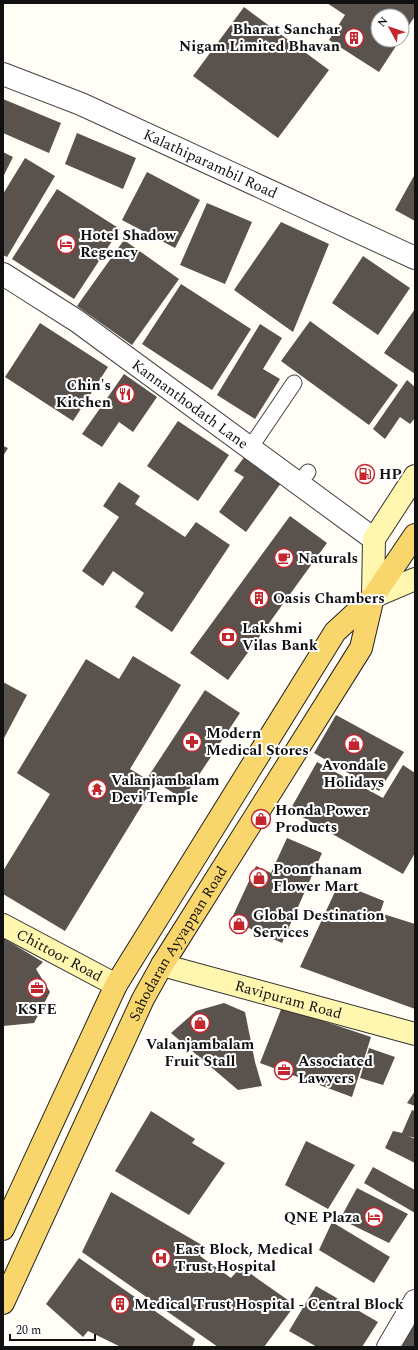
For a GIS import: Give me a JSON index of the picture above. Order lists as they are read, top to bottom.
{
  "streets": {
    "main road": ["Sahodaran Ayyappan Road", "Chittoor Road", "Ravipuram Road"],
    "street": ["Kalathiparambil Road", "Kannanthodath Lane"]
  },
  "crossings": [
    ["Sahodaran Ayyappan Road", "Chittoor Road"],
    ["Sahodaran Ayyappan Road", "Ravipuram Road"]
  ],
  "places": {
    "building": ["Bharat Sanchar Nigam Limited Bhavan", "Oasis Chambers", "Medical Trust Hospital - Central Block"],
    "hotel": ["Hotel Shadow Regency", "QNE Plaza"],
    "restaurant": ["Chin's Kitchen"],
    "fuel station": ["HP"],
    "cafe": ["Naturals"],
    "bank": ["Lakshmi Vilas Bank"],
    "pharmacy": ["Modern Medical Stores"],
    "shop": [
      "Avondale Holidays",
      "Honda Power Products",
      "Poonthanam Flower Mart",
      "Global Destination Services",
      "Valanjambalam Fruit Stall"
    ],
    "temple": ["Valanjambalam Devi Temple"],
    "office": ["KSFE", "Associated Lawyers"],
    "hospital": ["East Block, Medical Trust Hospital"]
  },
  "scale_bar": "20 m",
  "north": "top left"
}
